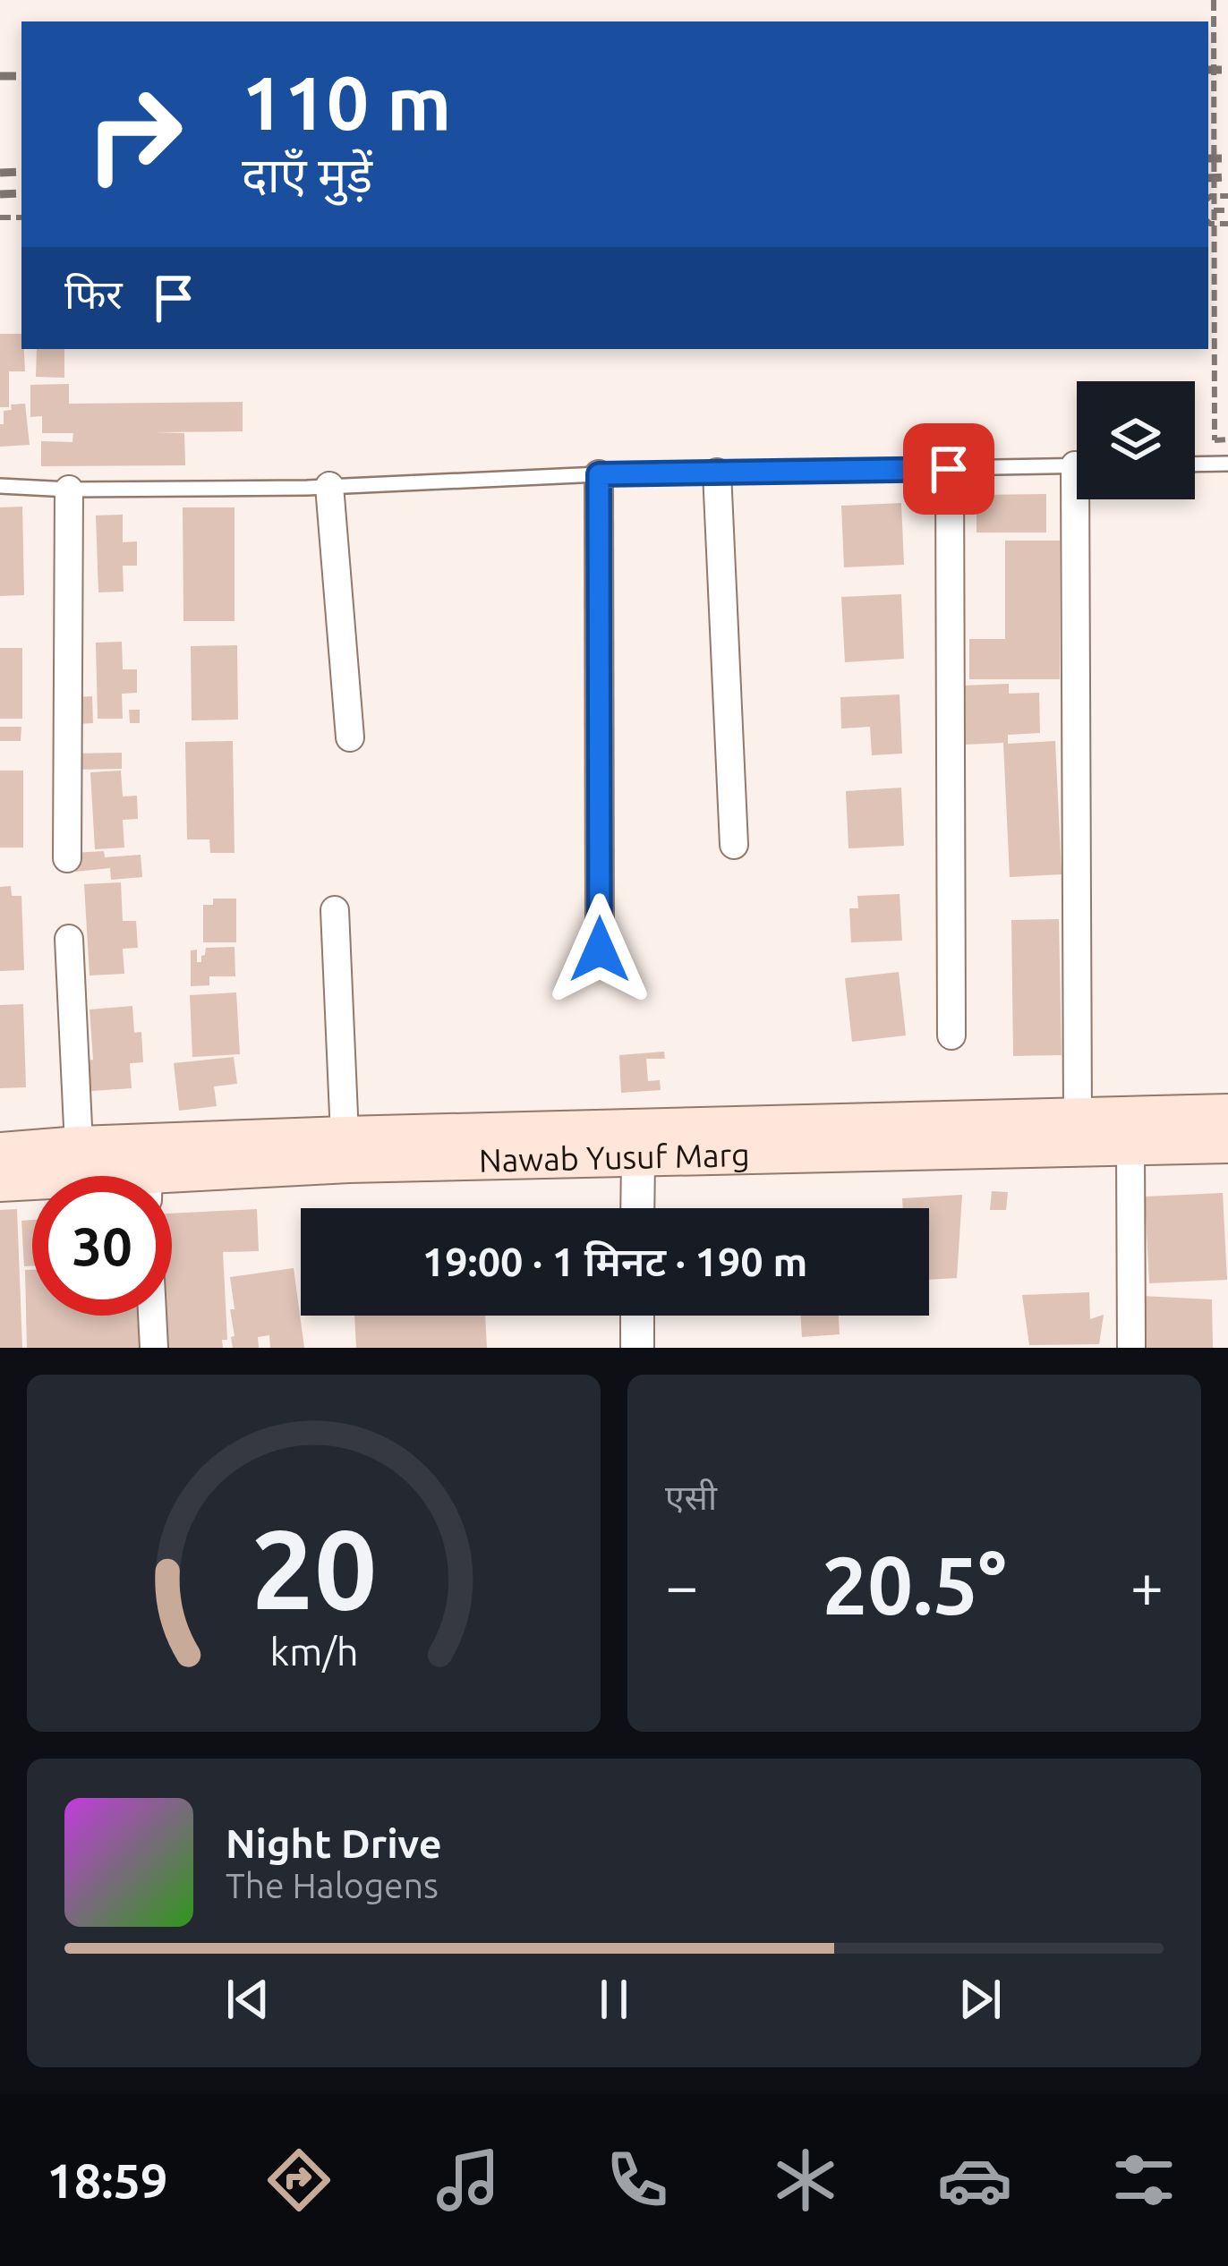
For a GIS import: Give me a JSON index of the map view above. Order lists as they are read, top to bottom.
{
  "streets": {
    "main road": ["Nawab Yusuf Marg"]
  },
  "page": {
    "turn": ["110 m", "दाएँ मुड़ें"],
    "then": "फिर",
    "limit": "30",
    "trip": "19:00 · 1 मिनट · 190 m",
    "tile": "एसी",
    "heat": ["−", "20.5°", "+"],
    "song": ["Night Drive", "The Halogens"],
    "tabs": "18:59",
    "gauge": ["20", "km/h"]
  }
}
